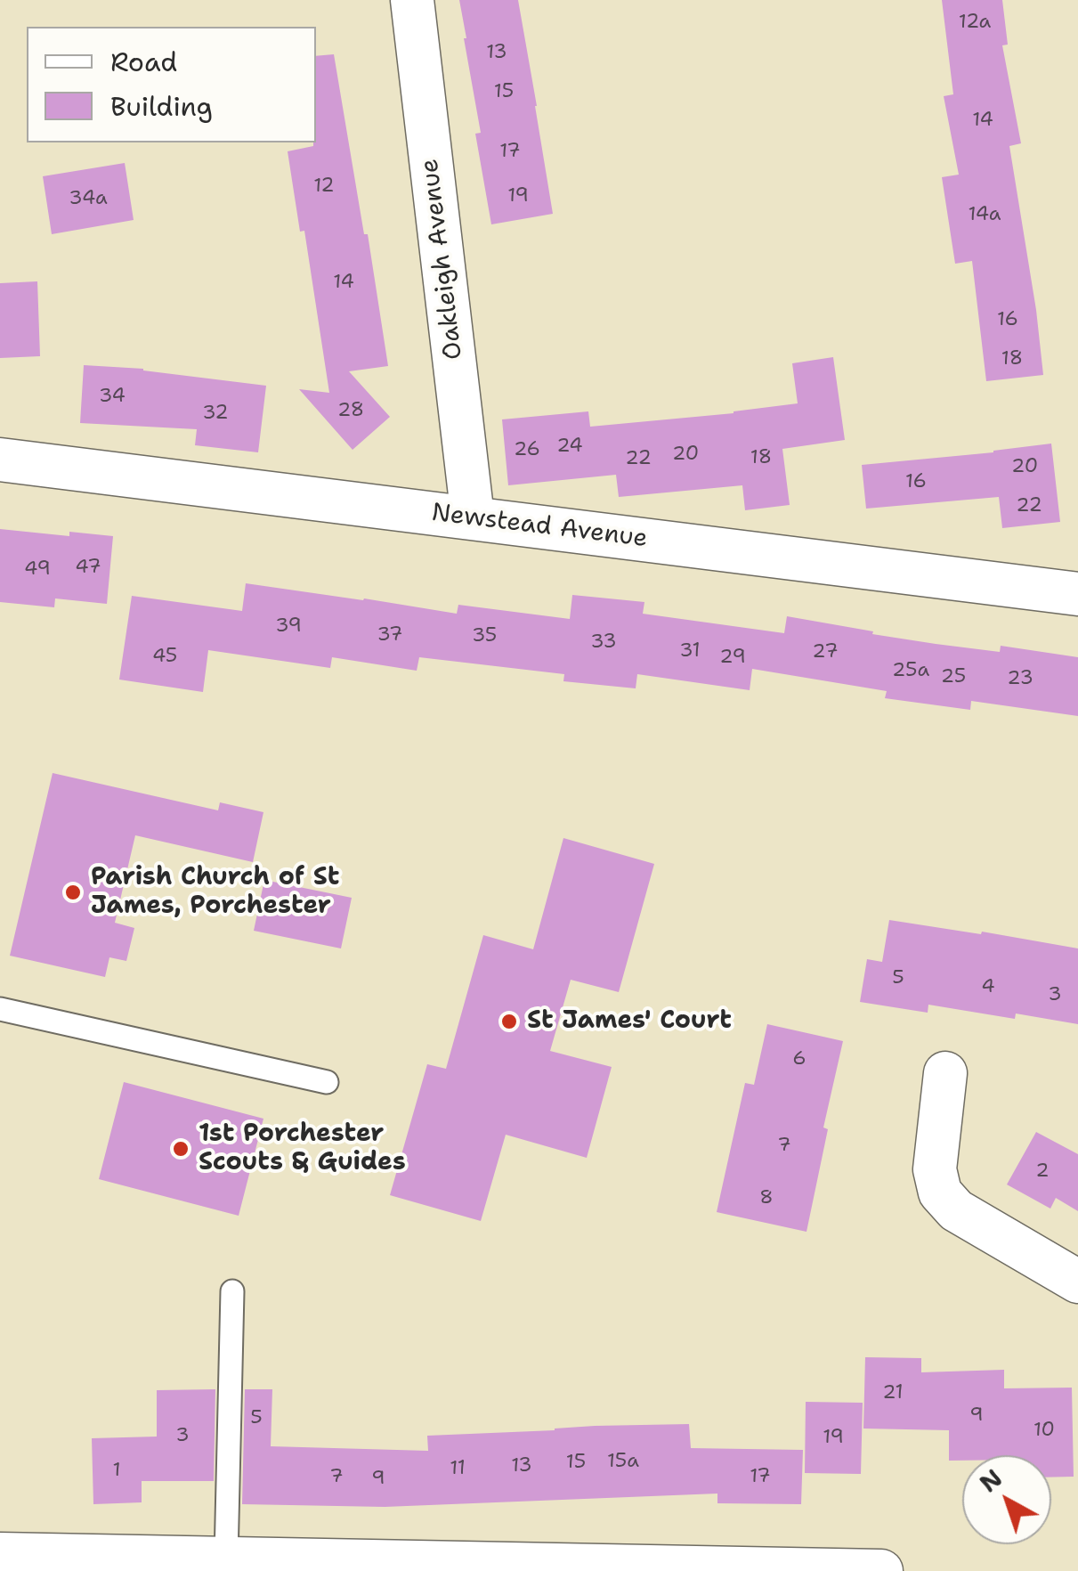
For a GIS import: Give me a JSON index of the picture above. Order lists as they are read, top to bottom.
{
  "streets": {
    "street": ["Oakleigh Avenue", "Newstead Avenue"]
  },
  "crossings": [
    ["Oakleigh Avenue", "Newstead Avenue"]
  ],
  "places": ["Parish Church of St James, Porchester", "St James' Court", "1st Porchester Scouts & Guides"],
  "house_numbers": [
    "12a",
    "13",
    "15",
    "14",
    "17",
    "12",
    "19",
    "34a",
    "14a",
    "14",
    "16",
    "18",
    "34",
    "28",
    "32",
    "24",
    "26",
    "20",
    "18",
    "22",
    "20",
    "16",
    "22",
    "47",
    "49",
    "39",
    "37",
    "35",
    "33",
    "31",
    "27",
    "45",
    "29",
    "25a",
    "25",
    "23",
    "5",
    "4",
    "3",
    "6",
    "7",
    "2",
    "8",
    "21",
    "9",
    "5",
    "10",
    "3",
    "19",
    "15a",
    "15",
    "13",
    "11",
    "1",
    "7",
    "17",
    "9"
  ],
  "legend": ["Road", "Building"],
  "north": "top left"
}
